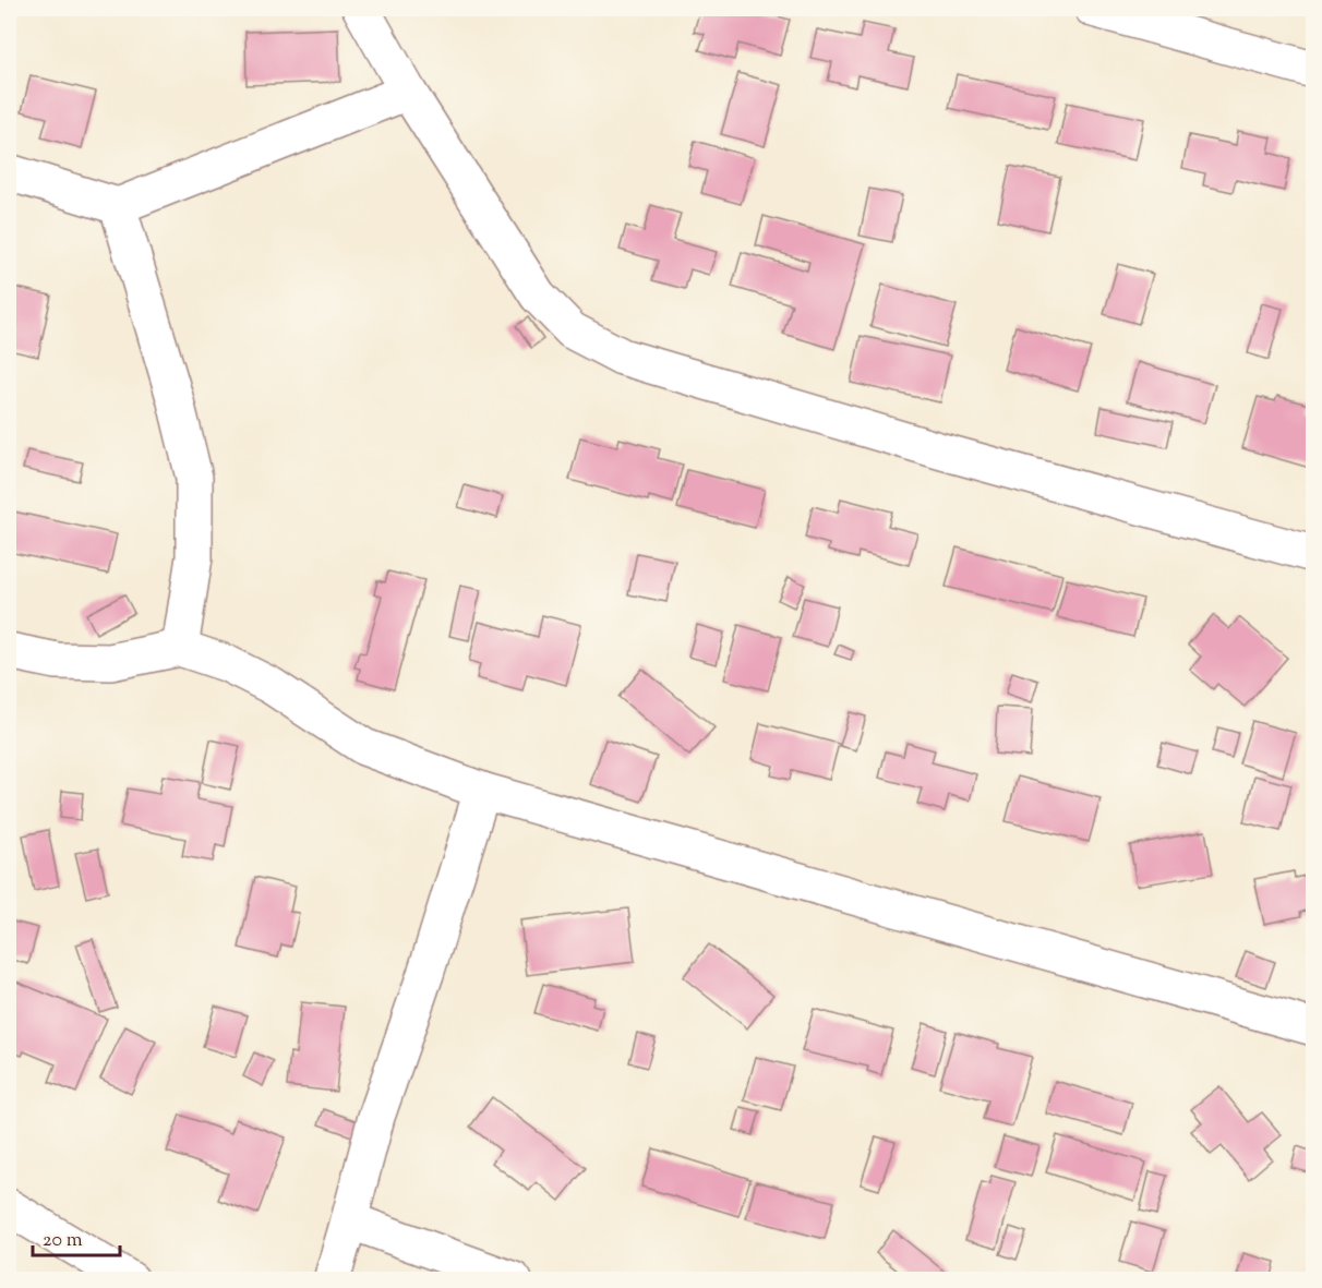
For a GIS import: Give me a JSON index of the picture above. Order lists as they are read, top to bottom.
{
  "scale_bar": "20 m"
}
